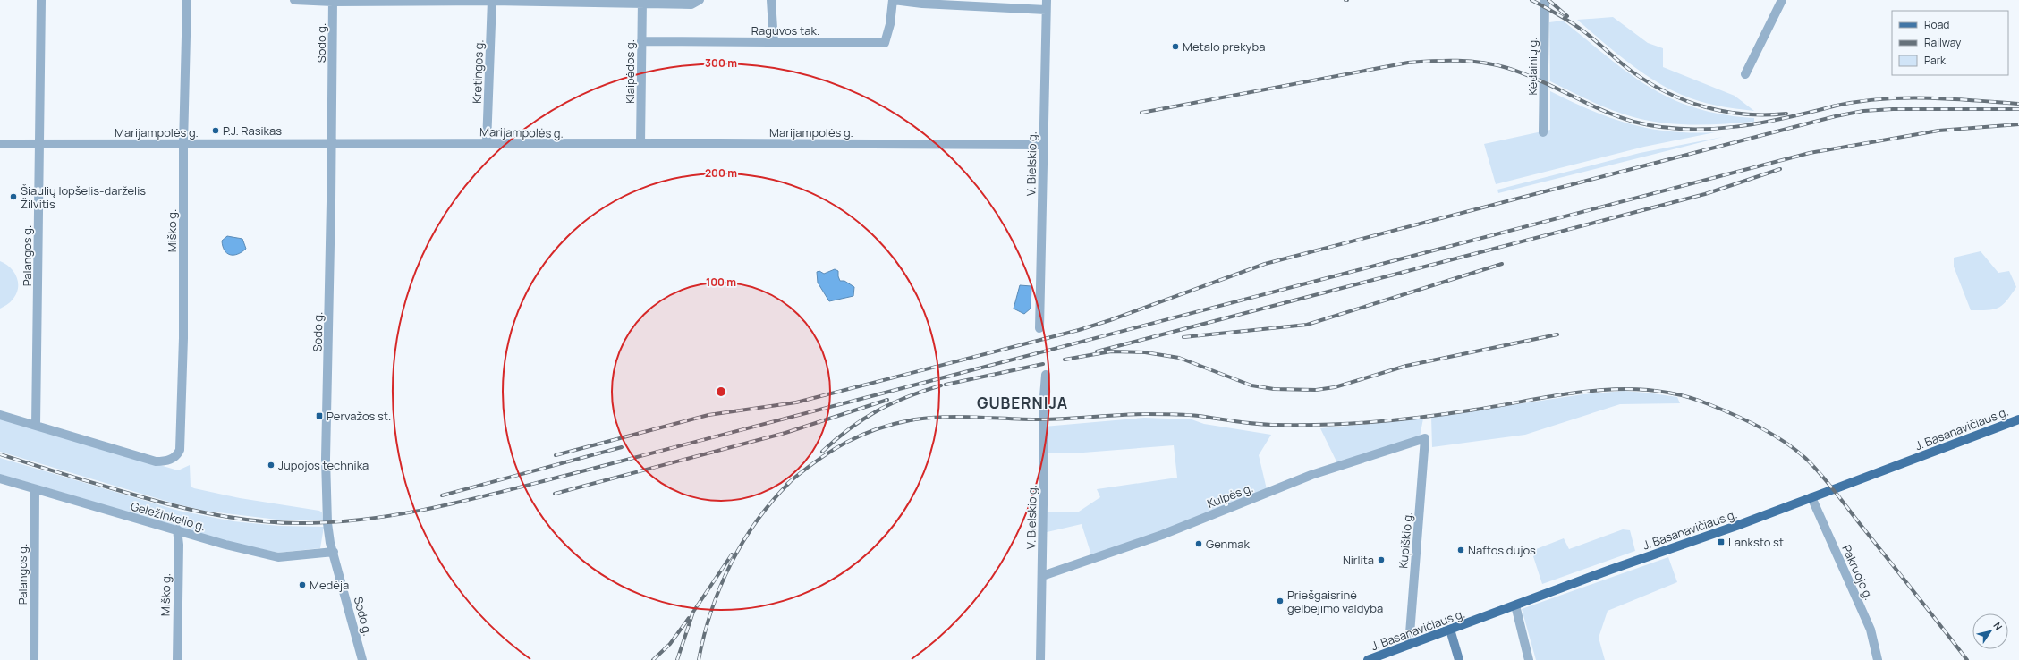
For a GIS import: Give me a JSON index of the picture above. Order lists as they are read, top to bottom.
{
  "streets": {
    "main road": ["J. Basanavičiaus g."],
    "street": [
      "Raguvos tak.",
      "Sodo g.",
      "Kėdainių g.",
      "Kretingos g.",
      "Klaipėdos g.",
      "Marijampolės g.",
      "V. Bielskio g.",
      "Miško g.",
      "Palangos g.",
      "Kulpės g.",
      "Geležinkelio g.",
      "Kupiškio g.",
      "Pakruojo g."
    ]
  },
  "crossings": [
    ["Raguvos tak.", "Klaipėdos g."],
    ["Raguvos tak.", "V. Bielskio g."],
    ["Sodo g.", "Marijampolės g."],
    ["Sodo g.", "Geležinkelio g."],
    ["Kretingos g.", "Marijampolės g."],
    ["Klaipėdos g.", "Marijampolės g."],
    ["Marijampolės g.", "V. Bielskio g."],
    ["Marijampolės g.", "Miško g."],
    ["Marijampolės g.", "Palangos g."],
    ["V. Bielskio g.", "Kulpės g."],
    ["Miško g.", "Palangos g."],
    ["Miško g.", "Geležinkelio g."],
    ["Palangos g.", "Geležinkelio g."],
    ["J. Basanavičiaus g.", "Kupiškio g."],
    ["J. Basanavičiaus g.", "Pakruojo g."],
    ["Kulpės g.", "Kupiškio g."]
  ],
  "districts": ["GUBERNIJA"],
  "places": {
    "other": [
      "Metalo prekyba",
      "P.J. Rasikas",
      "Šiaulių lopšelis-darželis Žilvitis",
      "Jupojos technika",
      "Genmak",
      "Naftos dujos",
      "Nirlita",
      "Medėja",
      "Priešgaisrinė gelbėjimo valdyba"
    ],
    "transit": ["Pervažos st.", "Lanksto st."]
  },
  "legend": ["Road", "Railway", "Park"],
  "north": "top right",
  "rings": ["300 m", "200 m", "100 m"]
}
